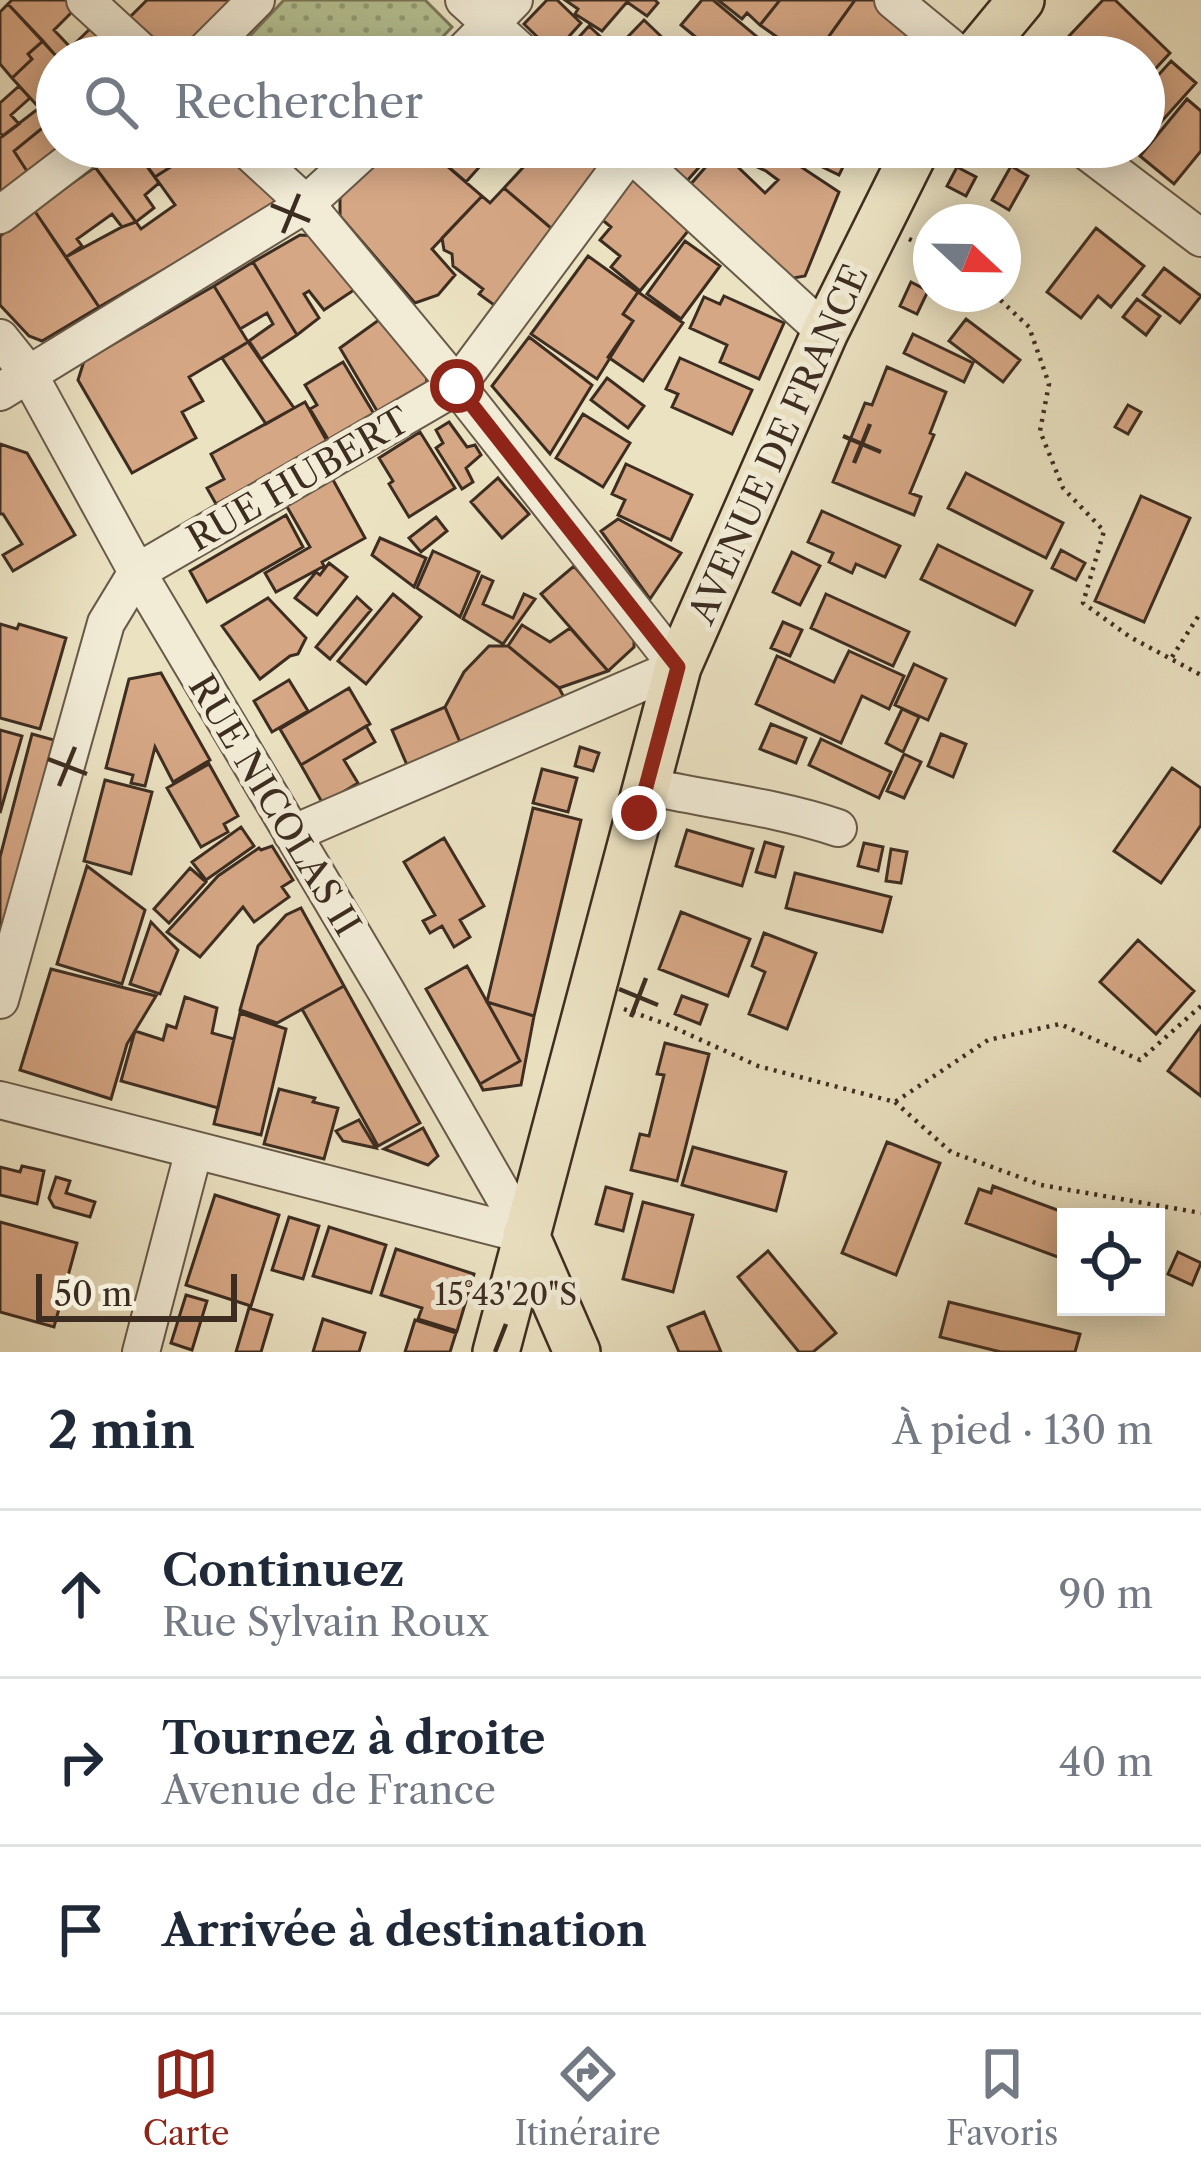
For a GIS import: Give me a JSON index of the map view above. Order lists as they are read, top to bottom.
{
  "streets": {
    "main road": ["AVENUE DE FRANCE"],
    "street": ["RUE HUBERT", "RUE NICOLAS II"]
  },
  "crossings": [
    ["AVENUE DE FRANCE", "RUE NICOLAS II"],
    ["RUE HUBERT", "RUE NICOLAS II"]
  ],
  "scale_bar": "50 m",
  "north": "right",
  "page": {
    "search": "Rechercher",
    "scale": "50 m",
    "heading": ["2 min", "À pied · 130 m"],
    "list": [
      ["Continuez", "Rue Sylvain Roux", "90 m"],
      ["Tournez à droite", "Avenue de France", "40 m"],
      "Arrivée à destination"
    ],
    "nav": ["Carte", "Itinéraire", "Favoris"]
  },
  "coordinates": ["15°43'20\"S"]
}
